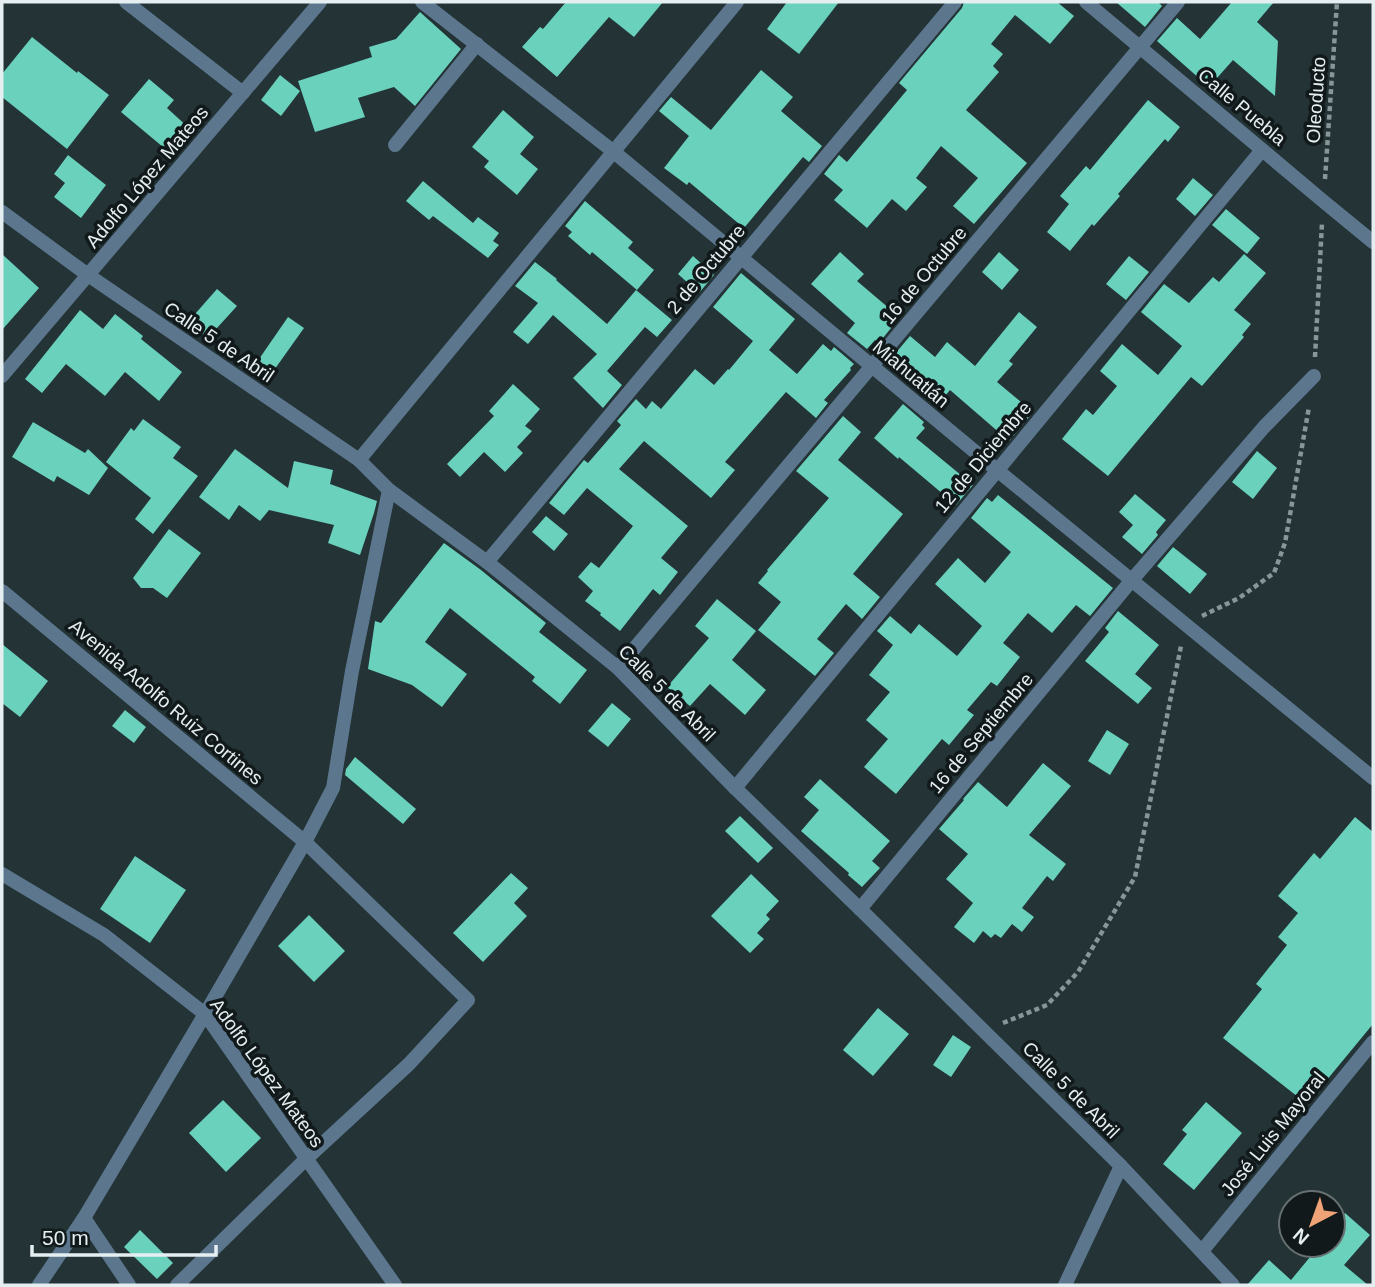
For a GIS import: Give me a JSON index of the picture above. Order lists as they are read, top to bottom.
{
  "streets": {
    "street": [
      "Calle Puebla",
      "Adolfo López Mateos",
      "2 de Octubre",
      "16 de Octubre",
      "Calle 5 de Abril",
      "Miahuatlán",
      "12 de Diciembre",
      "Avenida Adolfo Ruiz Cortines",
      "16 de Septiembre",
      "José Luis Mayoral"
    ],
    "path": ["Oleoducto"]
  },
  "crossings": [
    ["Oleoducto", "Calle Puebla"],
    ["Oleoducto", "Miahuatlán"],
    ["Oleoducto", "16 de Septiembre"],
    ["Calle Puebla", "16 de Octubre"],
    ["Calle Puebla", "12 de Diciembre"],
    ["Adolfo López Mateos", "Calle 5 de Abril"],
    ["Adolfo López Mateos", "Avenida Adolfo Ruiz Cortines"],
    ["2 de Octubre", "Calle 5 de Abril"],
    ["2 de Octubre", "Miahuatlán"],
    ["16 de Octubre", "Calle 5 de Abril"],
    ["16 de Octubre", "Miahuatlán"],
    ["Calle 5 de Abril", "12 de Diciembre"],
    ["Calle 5 de Abril", "16 de Septiembre"],
    ["Calle 5 de Abril", "José Luis Mayoral"],
    ["Miahuatlán", "12 de Diciembre"],
    ["Miahuatlán", "16 de Septiembre"]
  ],
  "scale_bar": "50 m",
  "north": "bottom left"
}
